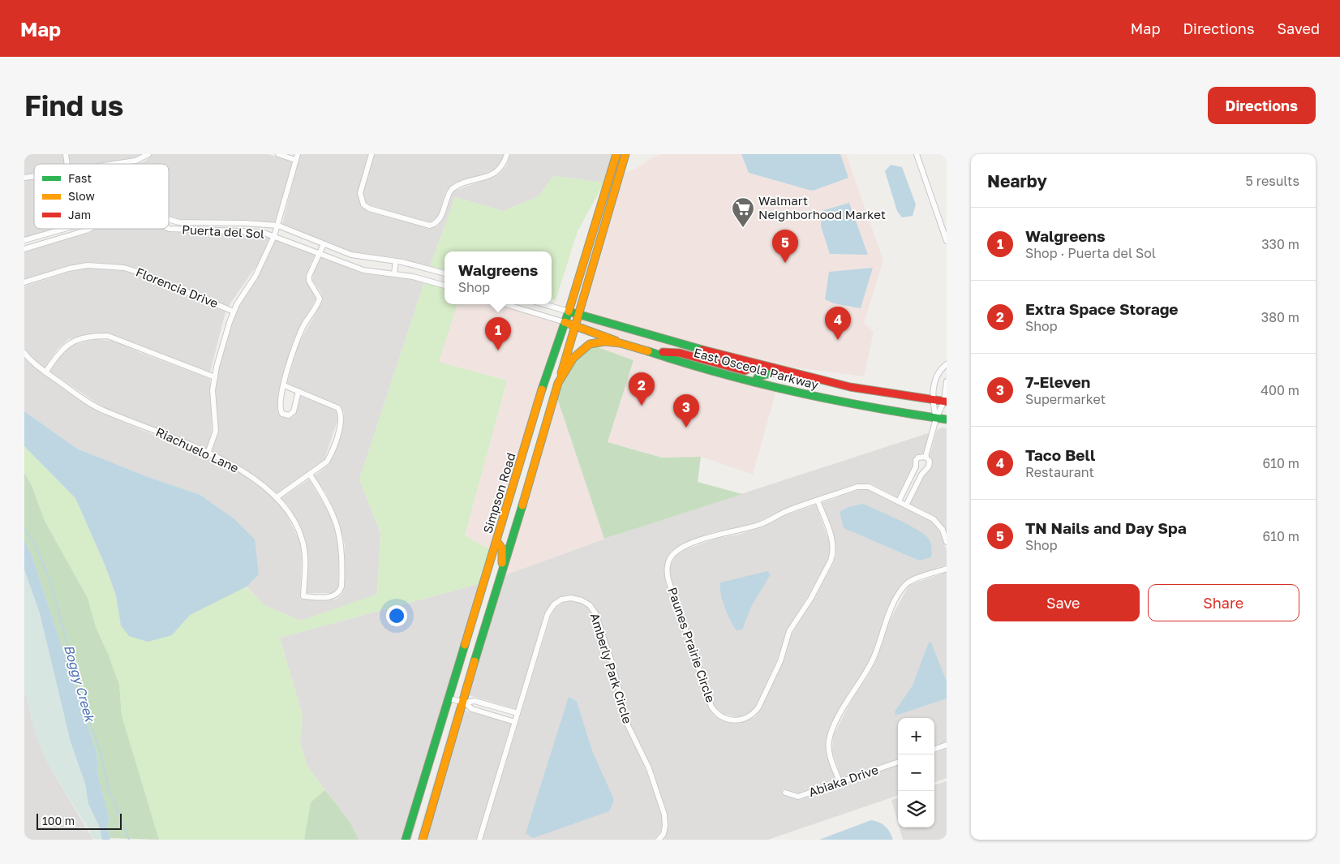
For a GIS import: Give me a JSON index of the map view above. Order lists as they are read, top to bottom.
{
  "streets": {
    "main road": ["East Osceola Parkway", "Simpson Road"],
    "street": [
      "Puerta del Sol",
      "Florencia Drive",
      "Riachuelo Lane",
      "Paunes Prairie Circle",
      "Amberly Park Circle",
      "Abiaka Drive"
    ]
  },
  "crossings": [
    ["East Osceola Parkway", "Simpson Road"]
  ],
  "water": ["Boggy Creek"],
  "places": {
    "supermarket": ["Walmart Neighborhood Market"]
  },
  "legend": ["Fast", "Slow", "Jam"],
  "scale_bar": "100 m",
  "page": {
    "header": "Map",
    "nav": ["Map", "Directions", "Saved"],
    "buttons": [
      "Directions",
      ["Save", "Share"]
    ],
    "title": "Find us",
    "heading": ["Nearby", "5 results"],
    "list": [
      {
        "mark": "1",
        "name": "Walgreens",
        "note": "Shop · Puerta del Sol",
        "value": "330 m"
      },
      {
        "mark": "2",
        "name": "Extra Space Storage",
        "note": "Shop",
        "value": "380 m"
      },
      {
        "mark": "3",
        "name": "7-Eleven",
        "note": "Supermarket",
        "value": "400 m"
      },
      {
        "mark": "4",
        "name": "Taco Bell",
        "note": "Restaurant",
        "value": "610 m"
      },
      {
        "mark": "5",
        "name": "TN Nails and Day Spa",
        "note": "Shop",
        "value": "610 m"
      }
    ],
    "pins": [
      "5",
      "4",
      "1",
      "2",
      "3"
    ],
    "popup": ["Walgreens", "Shop"],
    "map_buttons": ["+", "−"],
    "scale": "100 m"
  }
}
